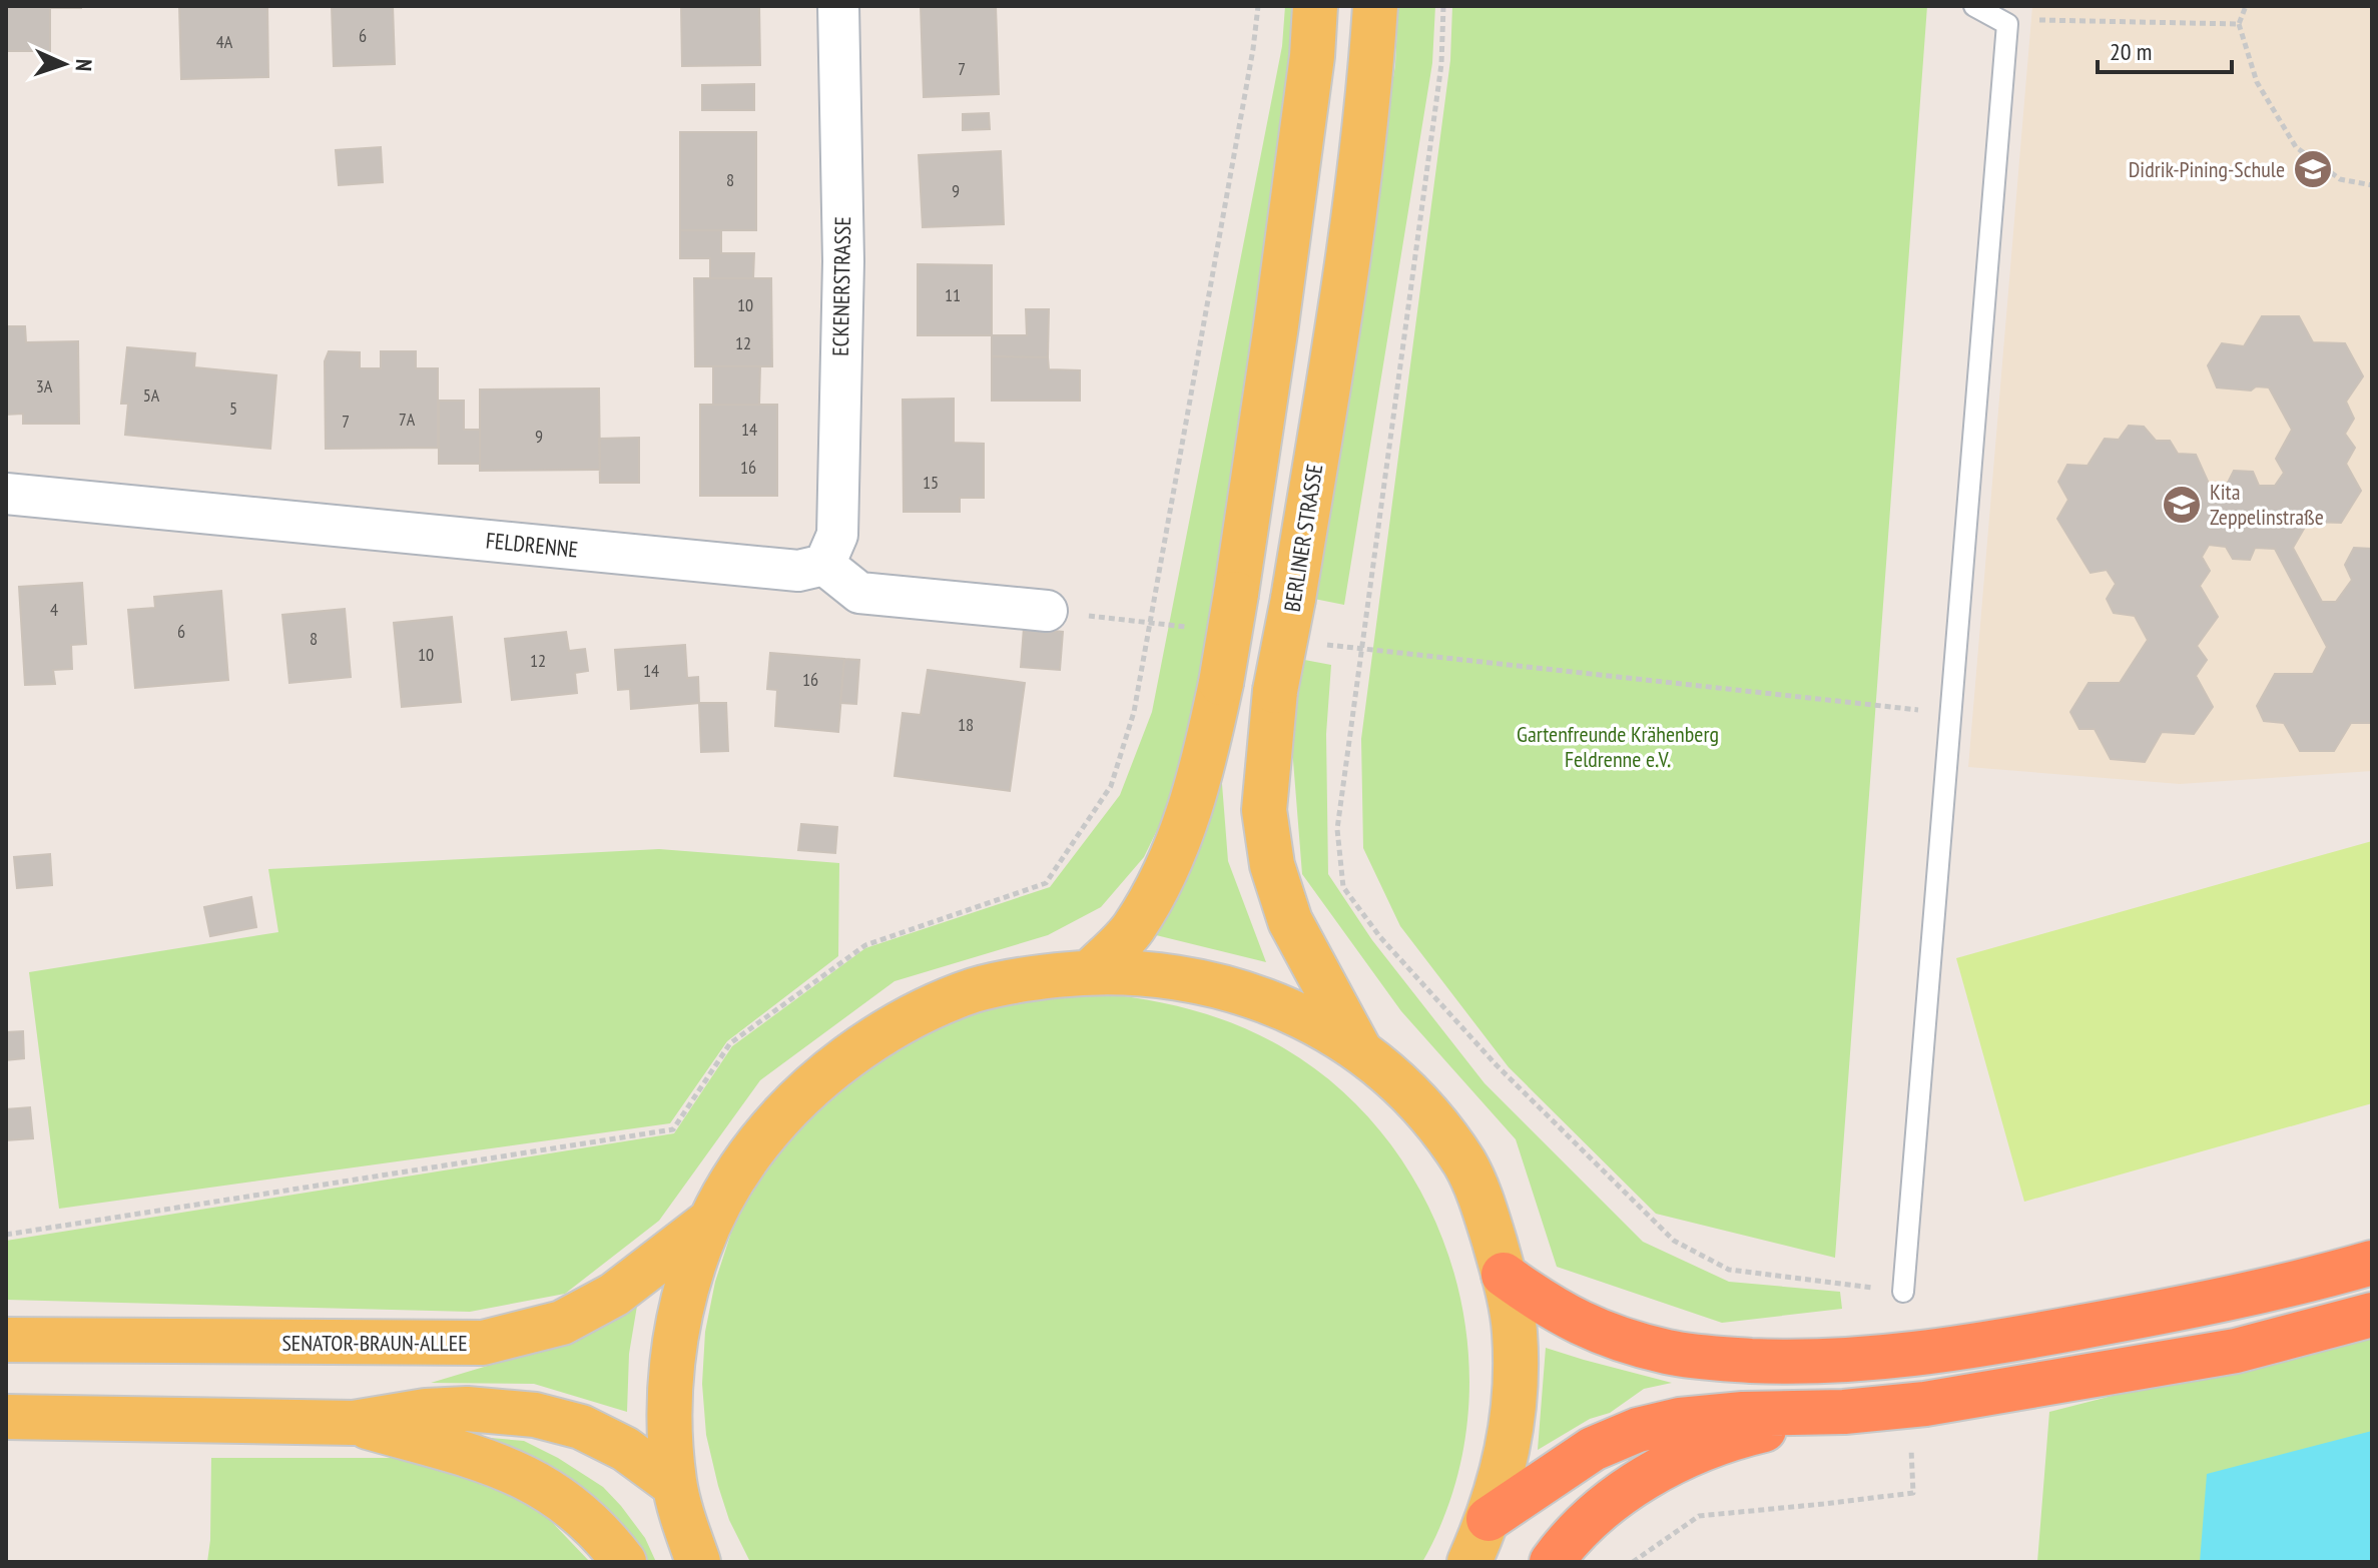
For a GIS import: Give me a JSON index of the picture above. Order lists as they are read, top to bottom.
{
  "streets": {
    "main road": ["BERLINER STRASSE", "SENATOR-BRAUN-ALLEE"],
    "street": ["ECKENERSTRASSE", "FELDRENNE"]
  },
  "crossings": [
    ["ECKENERSTRASSE", "FELDRENNE"]
  ],
  "parks": ["Gartenfreunde Krähenberg Feldrenne e.V."],
  "places": {
    "school or university": ["Didrik-Pining-Schule", "Kita Zeppelinstraße"]
  },
  "house_numbers": [
    "6",
    "4A",
    "7",
    "8",
    "9",
    "11",
    "10",
    "12",
    "3A",
    "5A",
    "5",
    "7A",
    "7",
    "14",
    "9",
    "16",
    "15",
    "4",
    "6",
    "8",
    "10",
    "12",
    "14",
    "16",
    "18"
  ],
  "scale_bar": "20 m",
  "north": "right"
}
